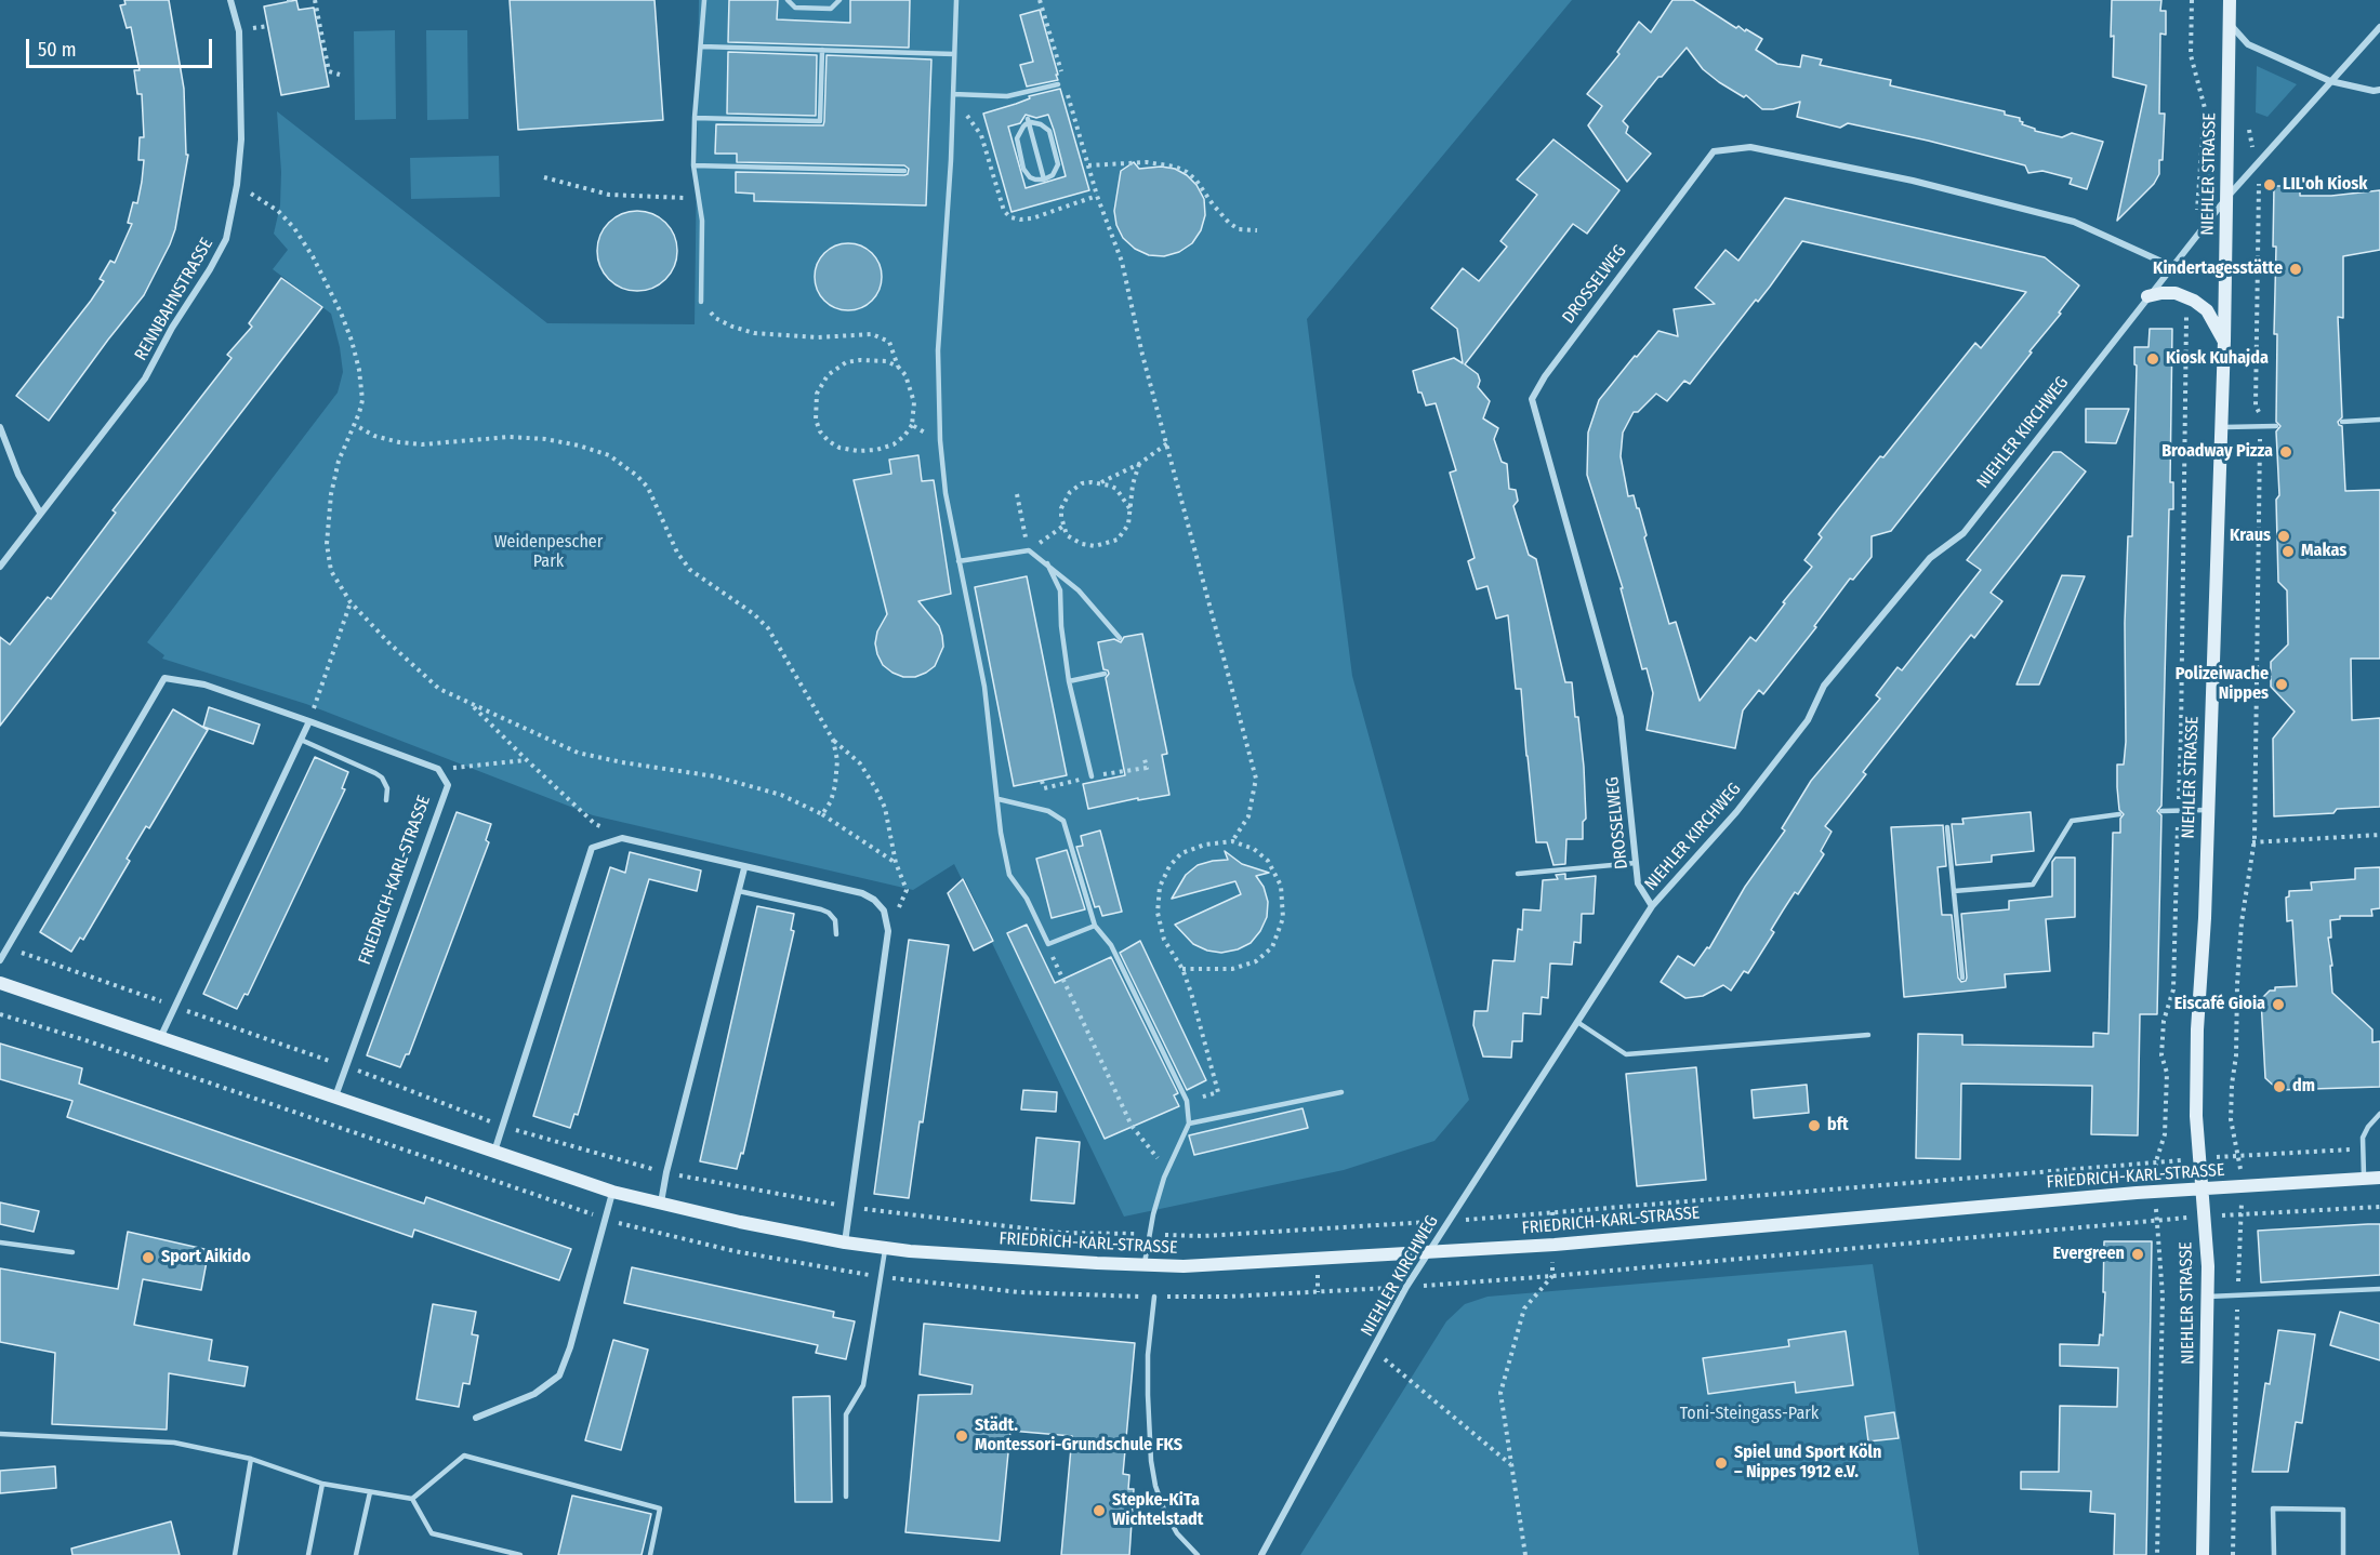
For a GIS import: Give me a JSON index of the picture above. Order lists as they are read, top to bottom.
{
  "streets": {
    "main road": ["NIEHLER STRASSE", "FRIEDRICH-KARL-STRASSE"],
    "street": ["DROSSELWEG", "RENNBAHNSTRASSE", "NIEHLER KIRCHWEG"]
  },
  "crossings": [
    ["NIEHLER STRASSE", "NIEHLER KIRCHWEG"],
    ["NIEHLER STRASSE", "FRIEDRICH-KARL-STRASSE"],
    ["DROSSELWEG", "NIEHLER KIRCHWEG"],
    ["NIEHLER KIRCHWEG", "FRIEDRICH-KARL-STRASSE"]
  ],
  "parks": ["Weidenpescher Park", "Toni-Steingass-Park"],
  "places": [
    "LIL'oh Kiosk",
    "Kindertagesstätte",
    "Kiosk Kuhajda",
    "Broadway Pizza",
    "Kraus",
    "Makas",
    "Polizeiwache Nippes",
    "Eiscafé Gioia",
    "dm",
    "bft",
    "Evergreen",
    "Sport Aikido",
    "Städt. Montessori-Grundschule FKS",
    "Spiel und Sport Köln – Nippes 1912 e.V.",
    "Stepke-KiTa Wichtelstadt"
  ],
  "scale_bar": "50 m"
}
